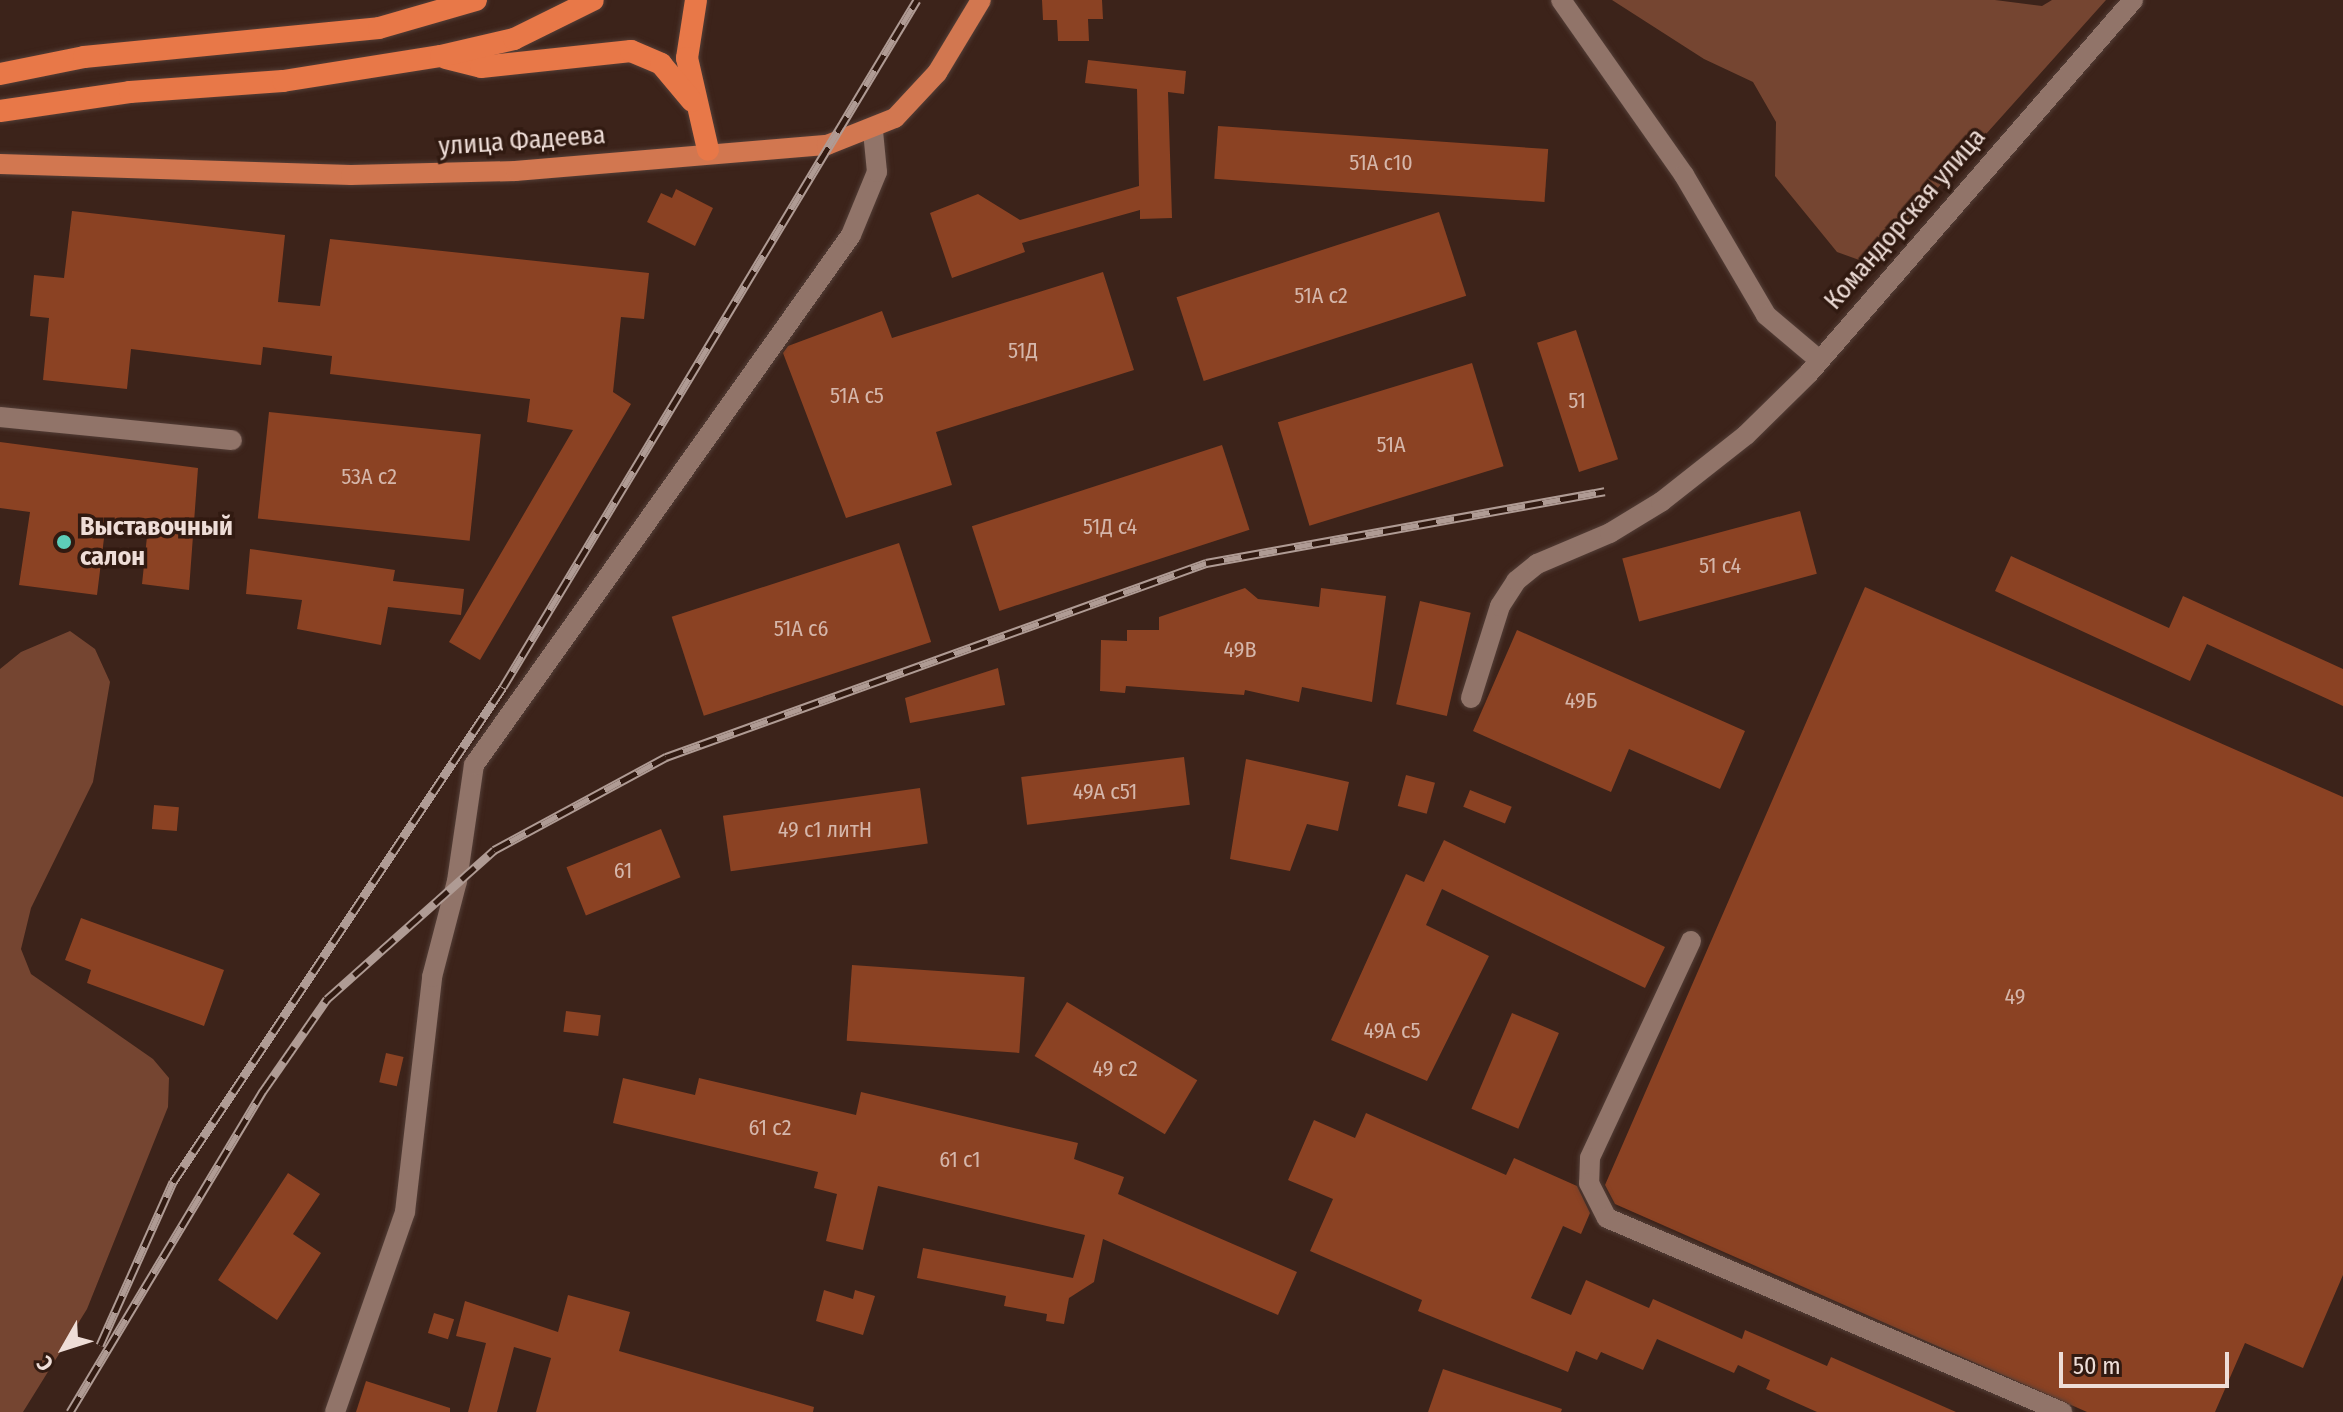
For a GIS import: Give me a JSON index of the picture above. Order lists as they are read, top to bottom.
{
  "streets": {
    "main road": ["улица Фадеева"],
    "street": ["Командорская улица"]
  },
  "places": ["Выставочный салон"],
  "house_numbers": [
    "51А с10",
    "51А с2",
    "51Д",
    "51А с5",
    "51",
    "51А",
    "53А с2",
    "51Д с4",
    "51 с4",
    "51А с6",
    "49В",
    "49Б",
    "49А с51",
    "49 с1 литН",
    "61",
    "49",
    "49А с5",
    "49 с2",
    "61 с2",
    "61 с1"
  ],
  "scale_bar": "50 m",
  "north": "bottom left"
}
